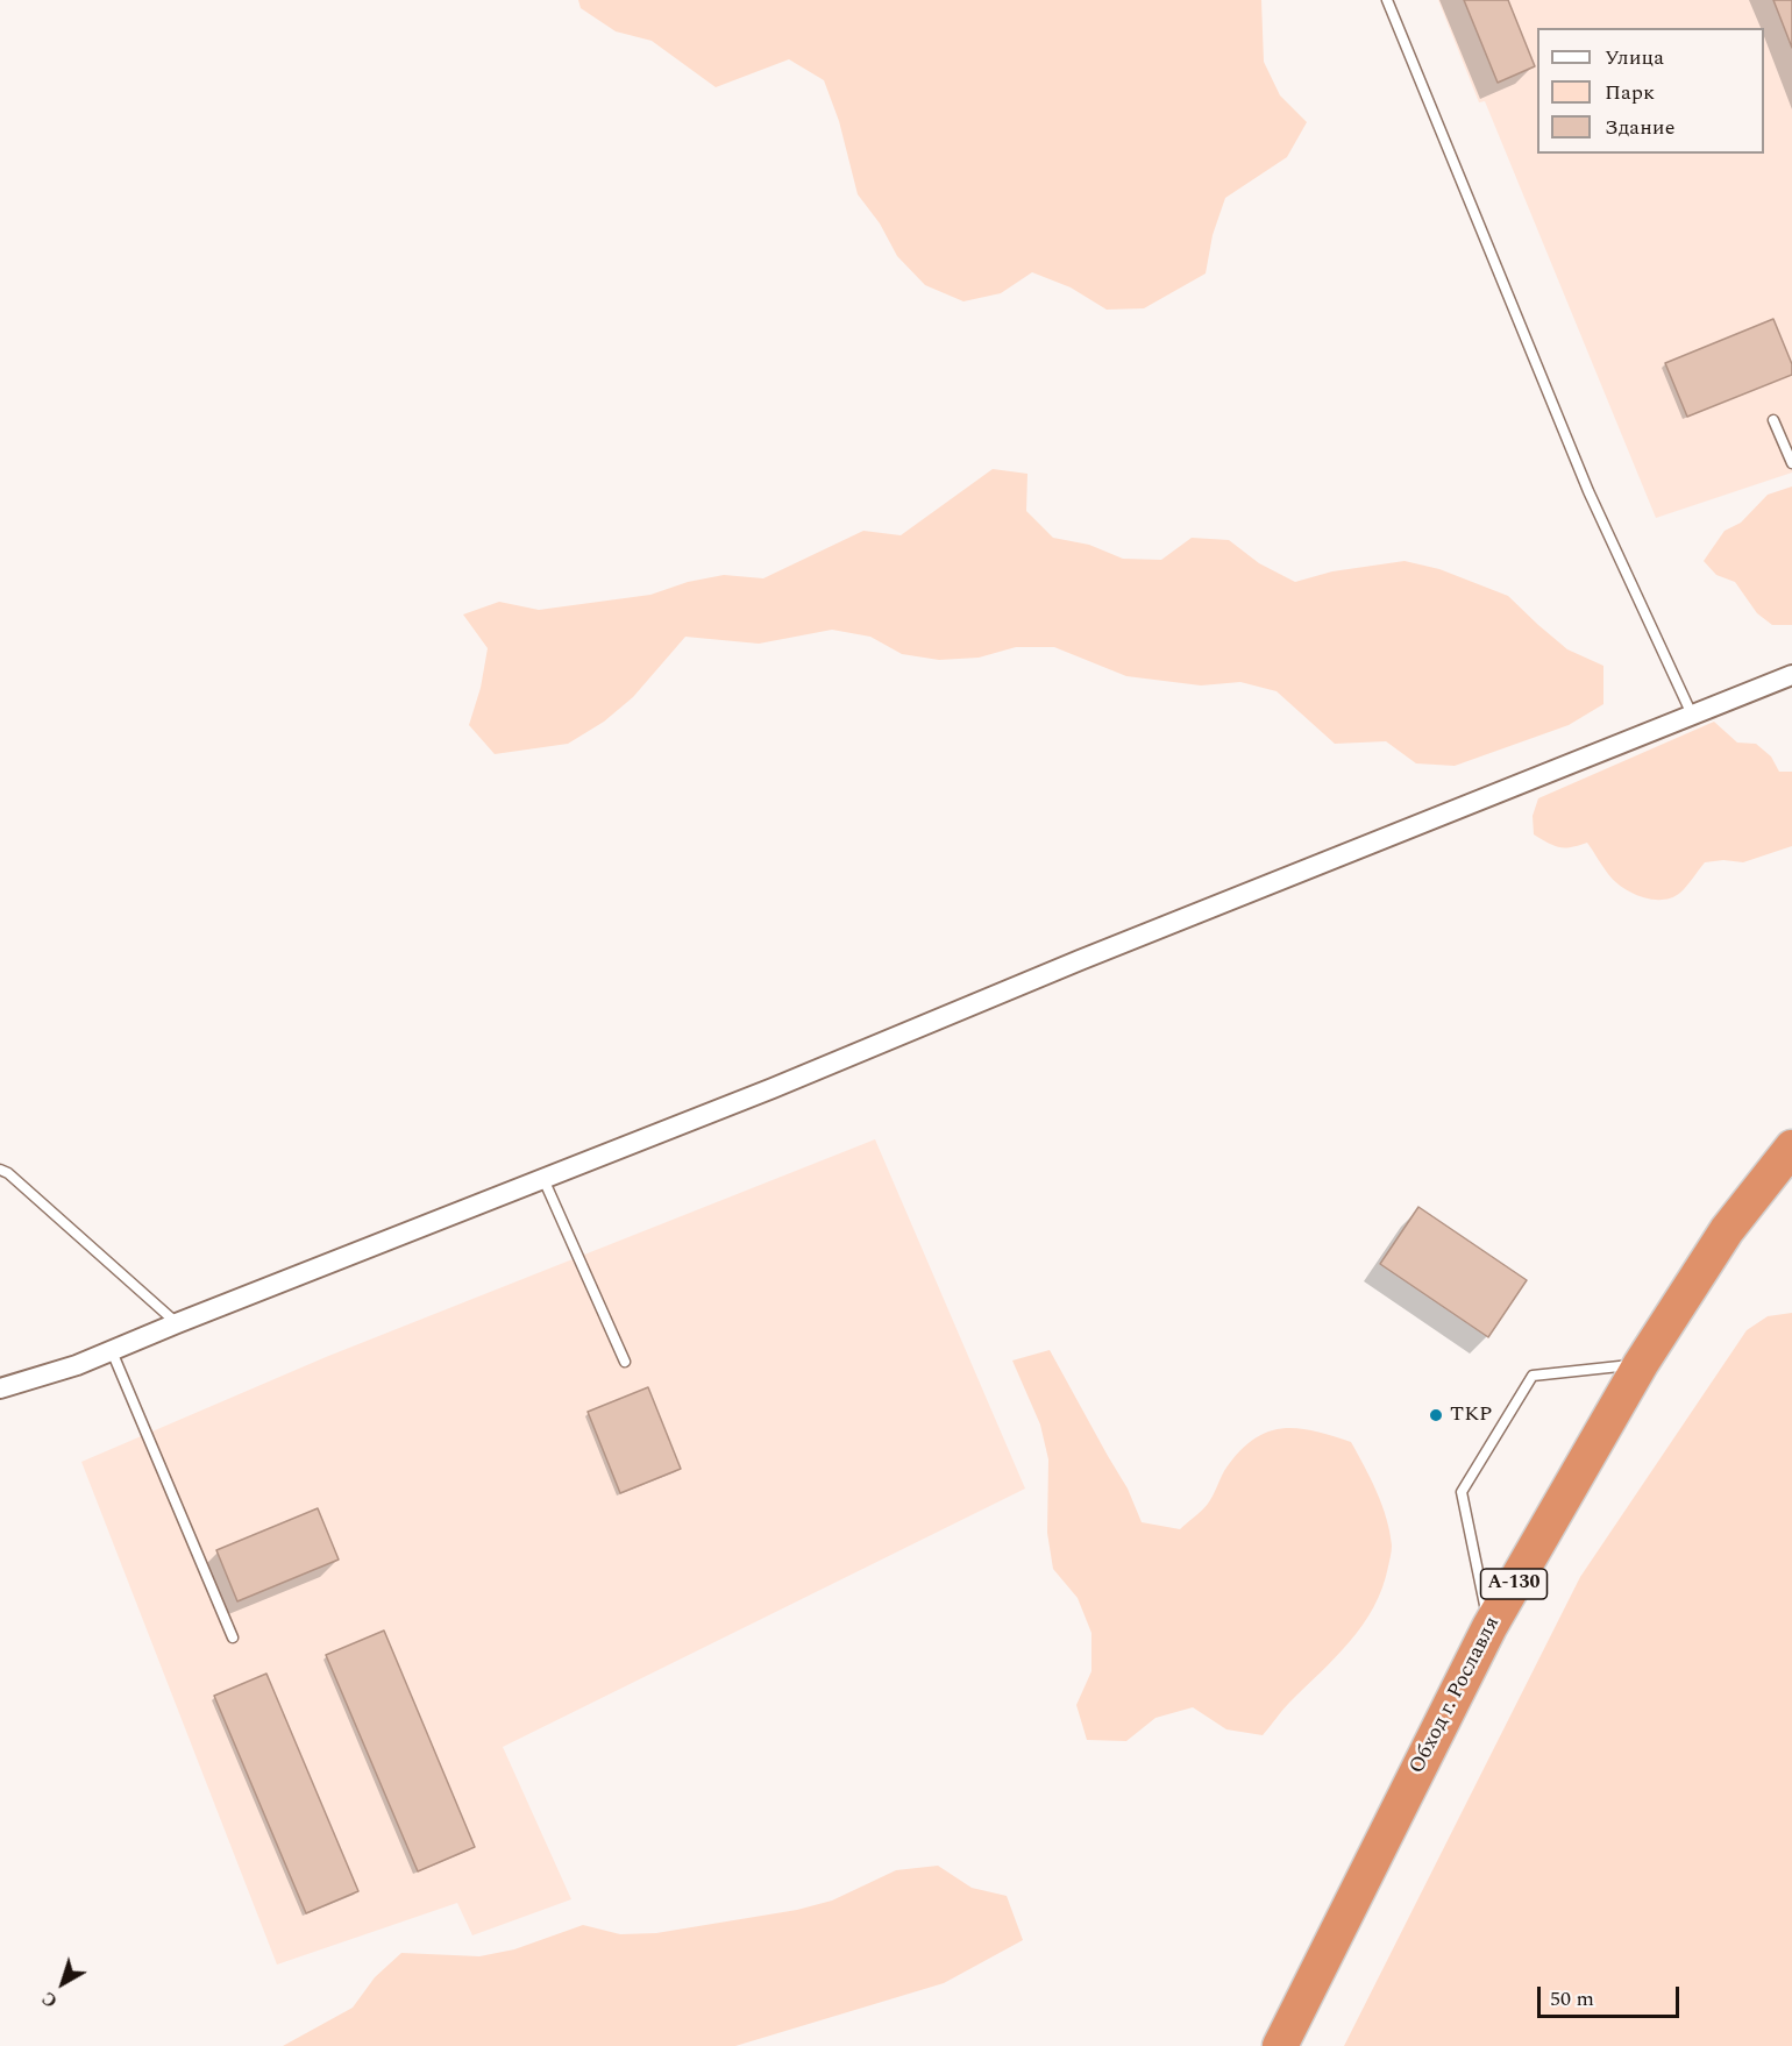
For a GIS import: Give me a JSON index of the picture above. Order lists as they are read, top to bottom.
{
  "streets": {
    "highway": ["А-130", "Обход г. Рославля"]
  },
  "places": ["ТКР"],
  "legend": ["Улица", "Парк", "Здание"],
  "scale_bar": "50 m",
  "north": "bottom left"
}
